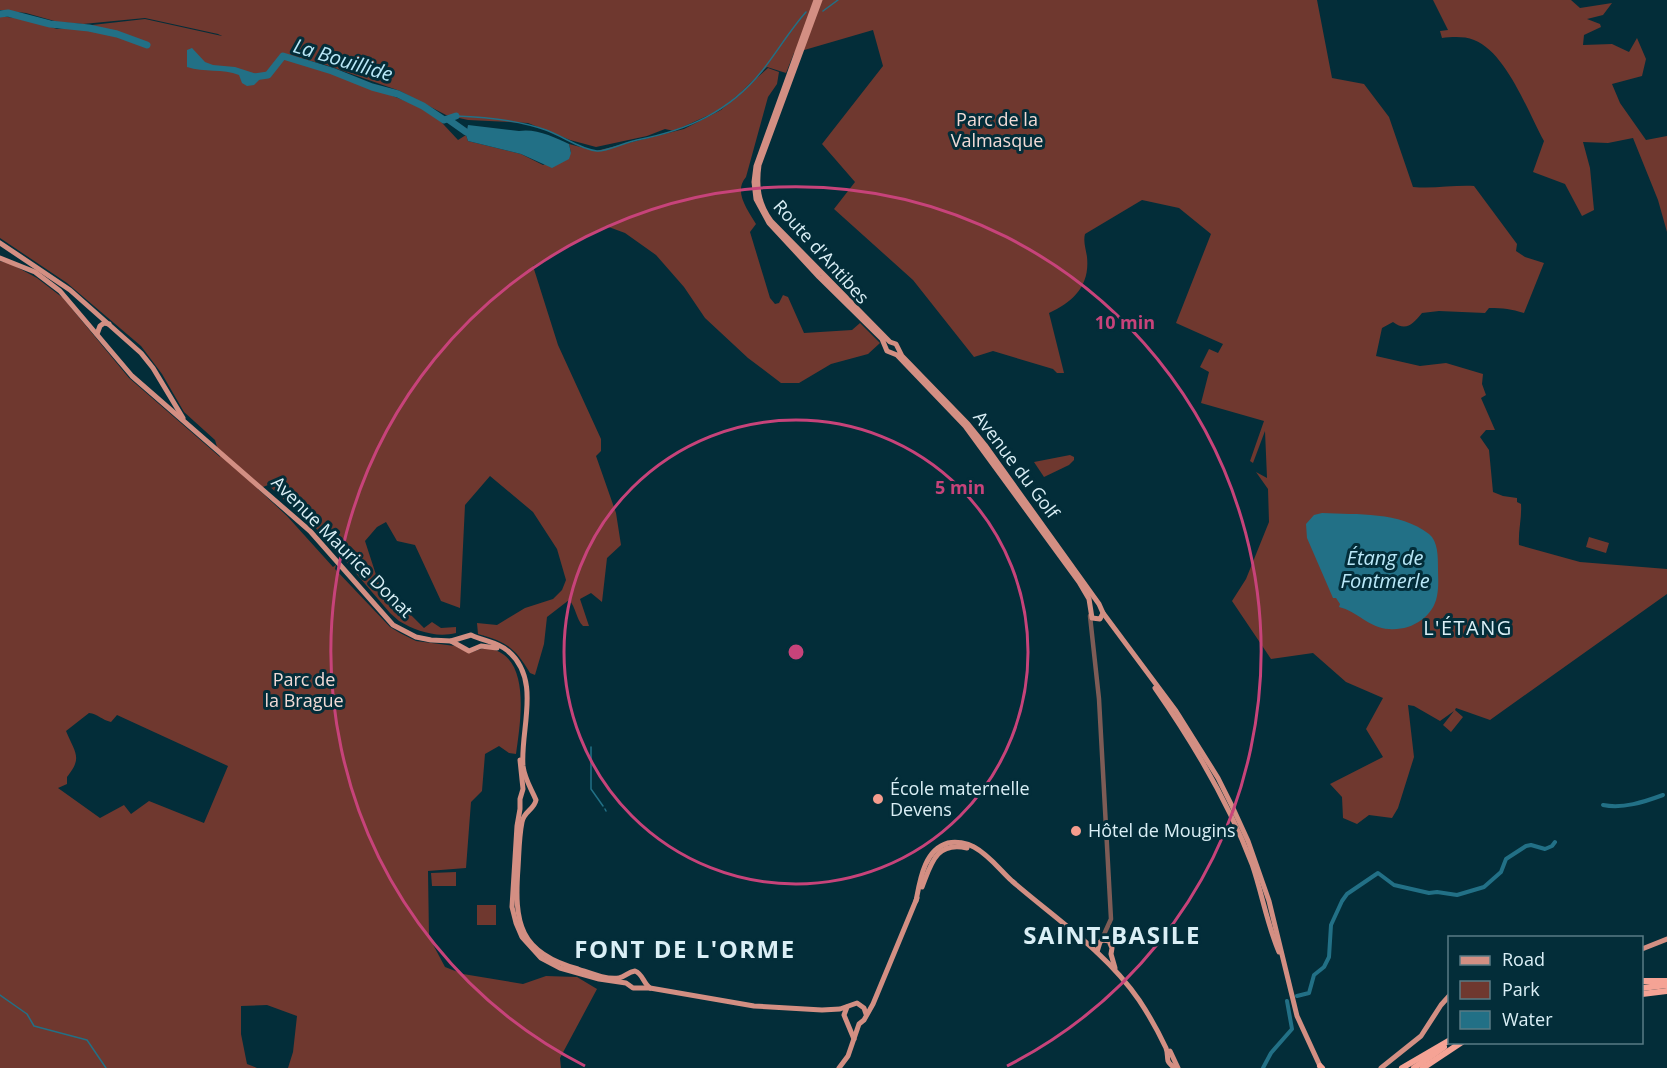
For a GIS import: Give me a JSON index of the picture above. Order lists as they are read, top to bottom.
{
  "streets": {
    "main road": ["Route d'Antibes", "Avenue du Golf", "Avenue Maurice Donat"]
  },
  "districts": ["L'ÉTANG", "SAINT-BASILE", "FONT DE L'ORME"],
  "water": ["La Bouillide", "Étang de Fontmerle"],
  "parks": ["Parc de la Valmasque", "Parc de la Brague"],
  "places": ["École maternelle Devens", "Hôtel de Mougins"],
  "legend": ["Road", "Park", "Water"],
  "rings": ["10 min", "5 min"]
}
